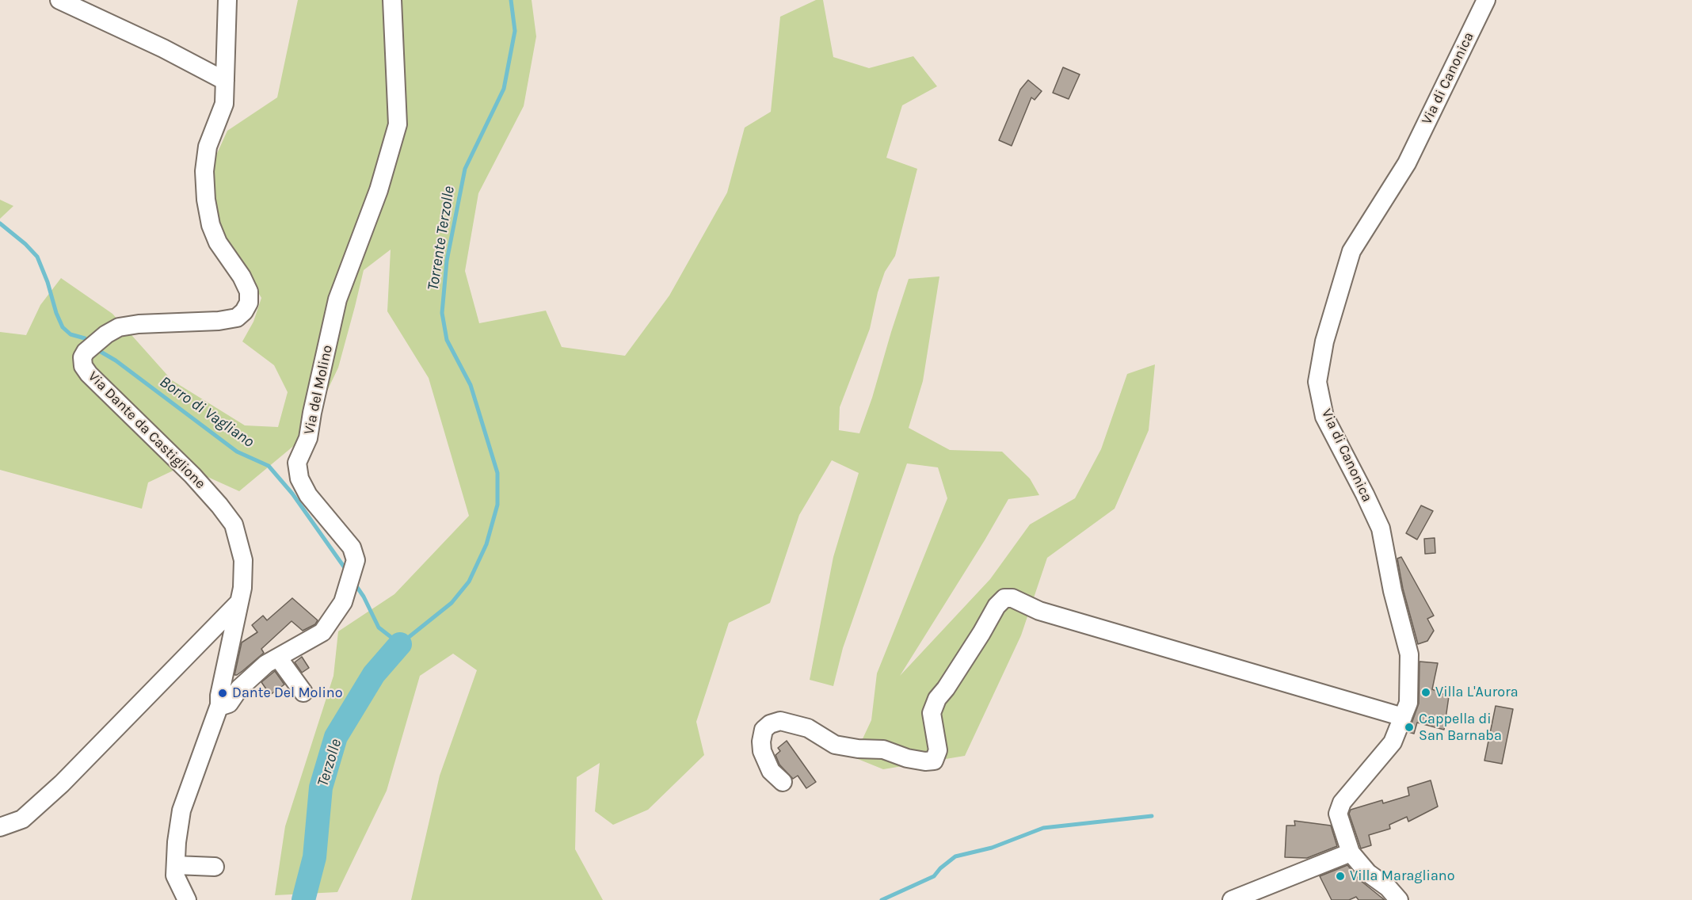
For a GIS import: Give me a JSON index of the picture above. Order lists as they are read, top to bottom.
{
  "streets": {
    "street": ["Via di Canonica", "Via del Molino", "Via Dante da Castiglione"]
  },
  "crossings": [
    ["Via del Molino", "Via Dante da Castiglione"]
  ],
  "water": ["Torrente Terzolle", "Borro di Vagliano", "Terzolle"],
  "places": [
    "Villa L'Aurora",
    "Dante Del Molino",
    "Cappella di San Barnaba",
    "Villa Maragliano"
  ]
}
